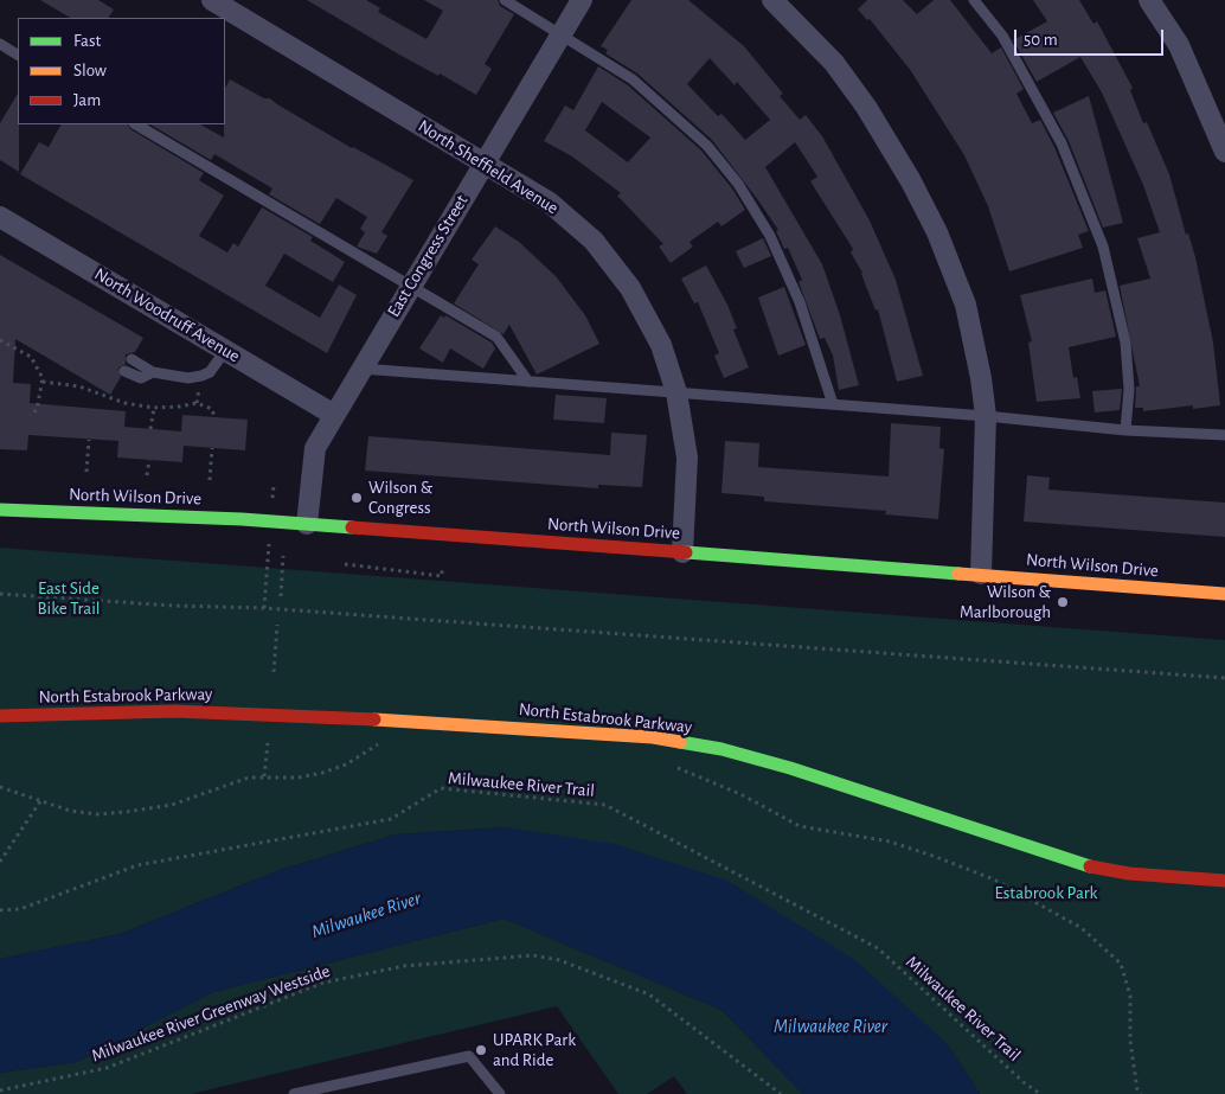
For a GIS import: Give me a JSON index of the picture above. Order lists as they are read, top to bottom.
{
  "streets": {
    "street": [
      "North Sheffield Avenue",
      "East Congress Street",
      "North Woodruff Avenue",
      "North Wilson Drive",
      "North Estabrook Parkway"
    ],
    "path": ["Milwaukee River Trail", "Milwaukee River Greenway Westside"]
  },
  "crossings": [
    ["North Sheffield Avenue", "East Congress Street"],
    ["North Sheffield Avenue", "North Wilson Drive"],
    ["East Congress Street", "North Woodruff Avenue"],
    ["East Congress Street", "North Wilson Drive"]
  ],
  "water": ["Milwaukee River"],
  "parks": ["East Side Bike Trail", "Estabrook Park"],
  "places": ["Wilson & Congress", "Wilson & Marlborough", "UPARK Park and Ride"],
  "legend": ["Fast", "Slow", "Jam"],
  "scale_bar": "50 m"
}
